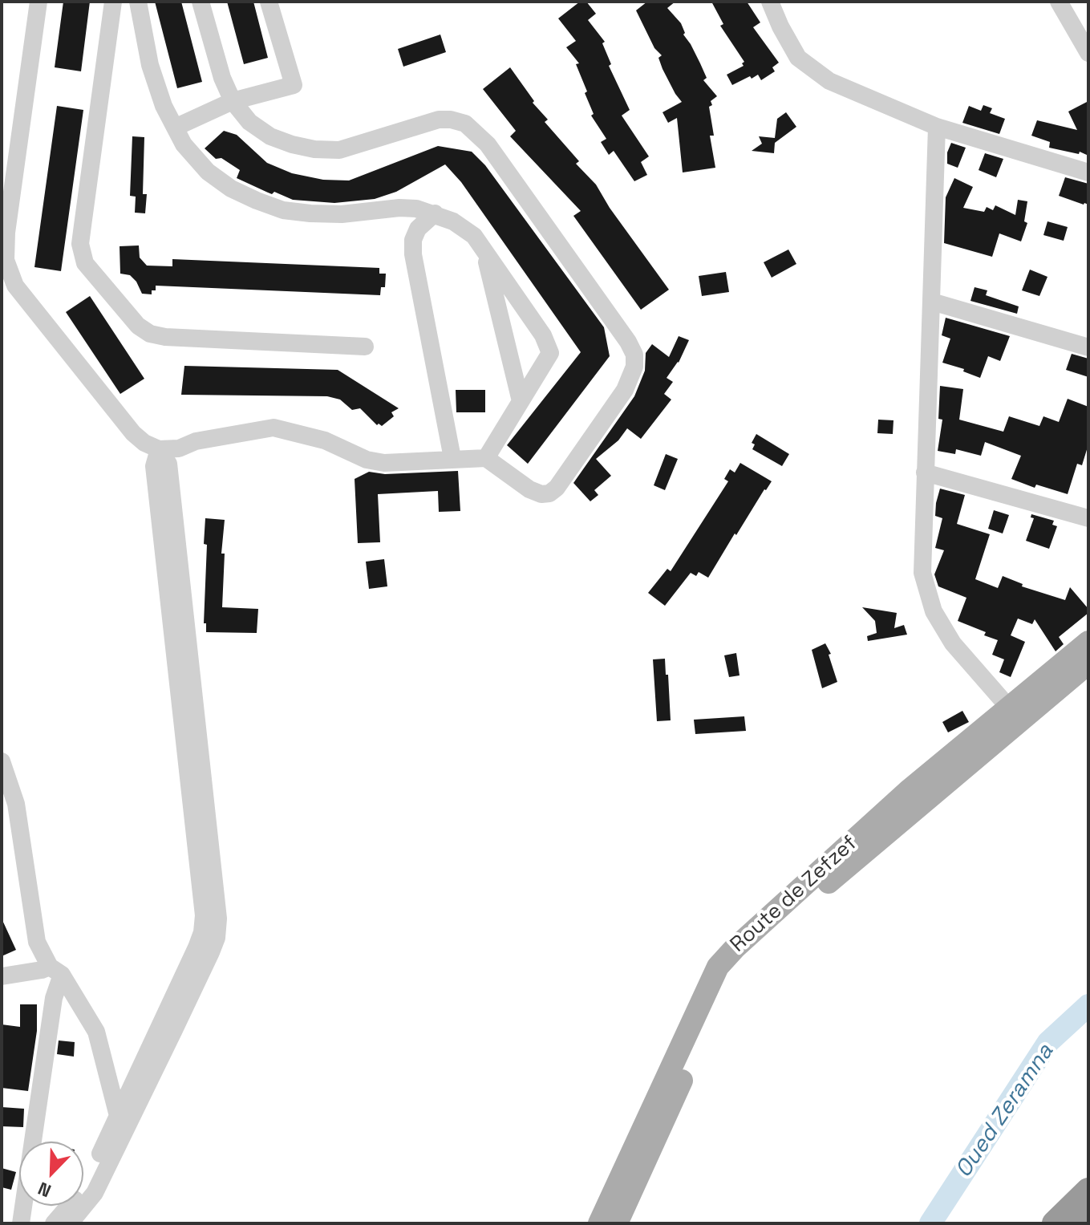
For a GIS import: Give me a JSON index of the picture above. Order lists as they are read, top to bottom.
{
  "streets": {
    "main road": ["Route de Zefzef"]
  },
  "water": ["Oued Zeramna"],
  "north": "bottom left"
}
